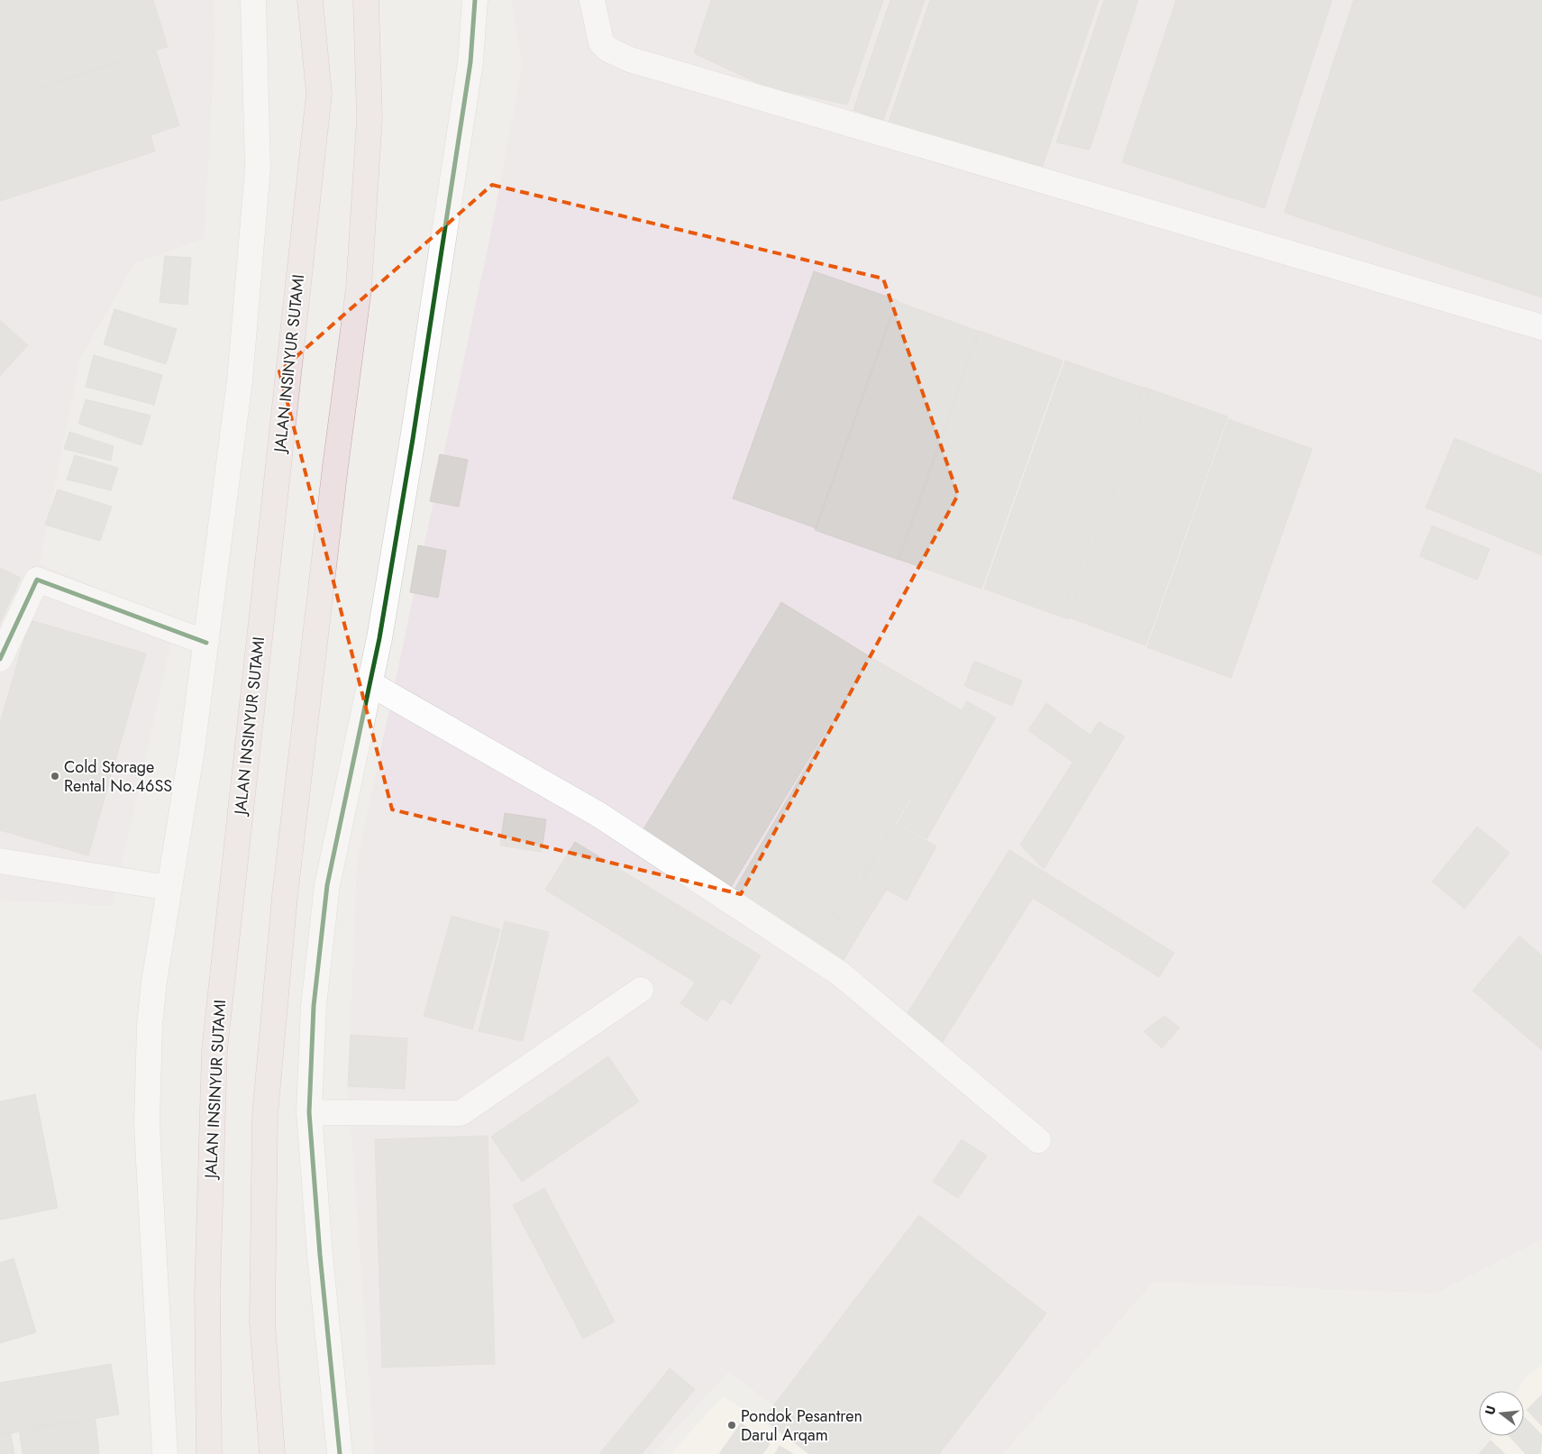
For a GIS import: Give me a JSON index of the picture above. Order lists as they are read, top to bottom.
{
  "streets": {
    "highway": ["JALAN INSINYUR SUTAMI"]
  },
  "places": ["Cold Storage Rental No.46SS", "Pondok Pesantren Darul Arqam"],
  "north": "left"
}
